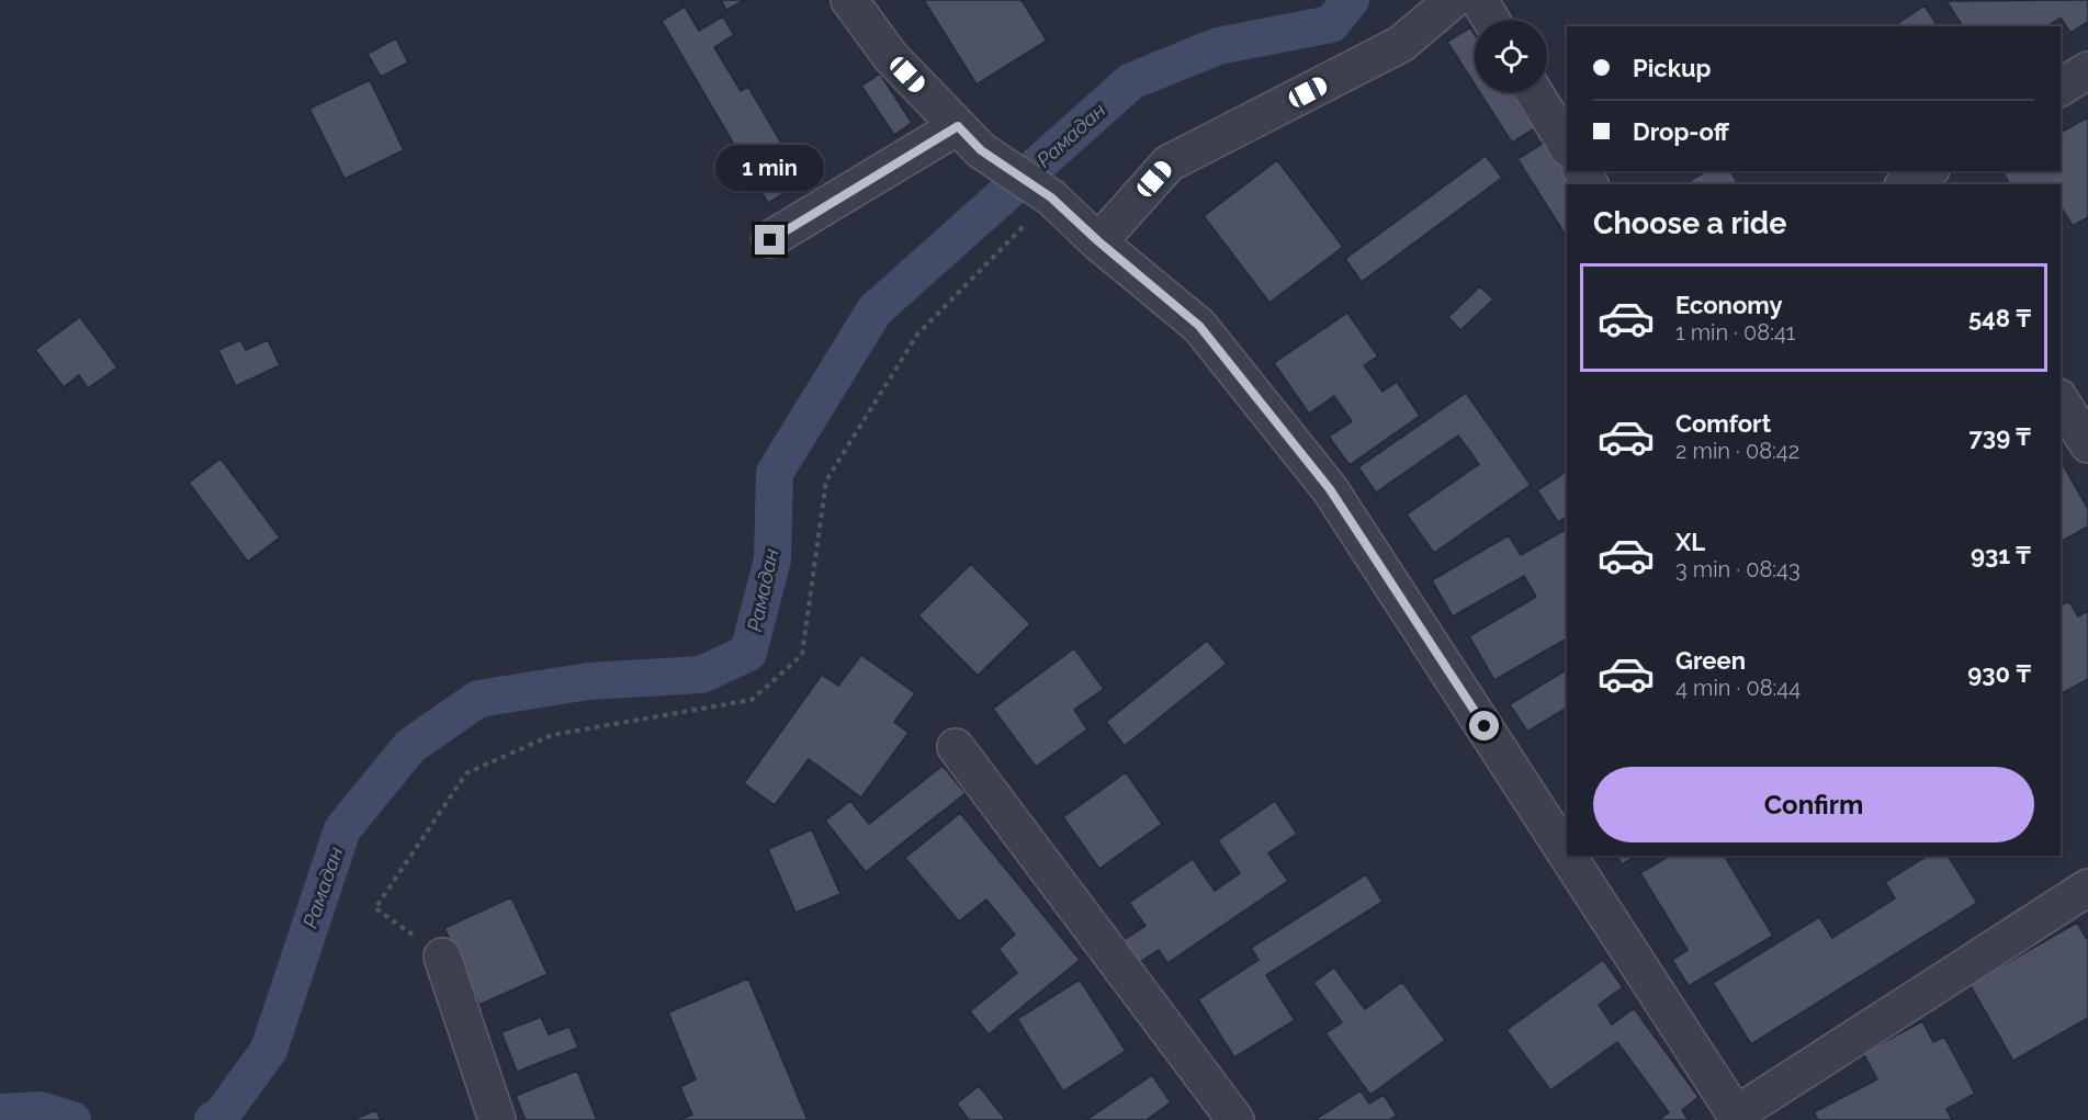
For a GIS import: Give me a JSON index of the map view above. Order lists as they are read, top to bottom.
{
  "water": ["Рамадан"],
  "page": {
    "banner": ["Pickup", "Drop-off"],
    "bubble": "1 min",
    "heading": "Choose a ride",
    "list": [
      {
        "name": "Economy",
        "note": "1 min · 08:41",
        "value": "548 ₸"
      },
      {
        "name": "Comfort",
        "note": "2 min · 08:42",
        "value": "739 ₸"
      },
      {
        "name": "XL",
        "note": "3 min · 08:43",
        "value": "931 ₸"
      },
      {
        "name": "Green",
        "note": "4 min · 08:44",
        "value": "930 ₸"
      }
    ],
    "buttons": "Confirm"
  }
}
